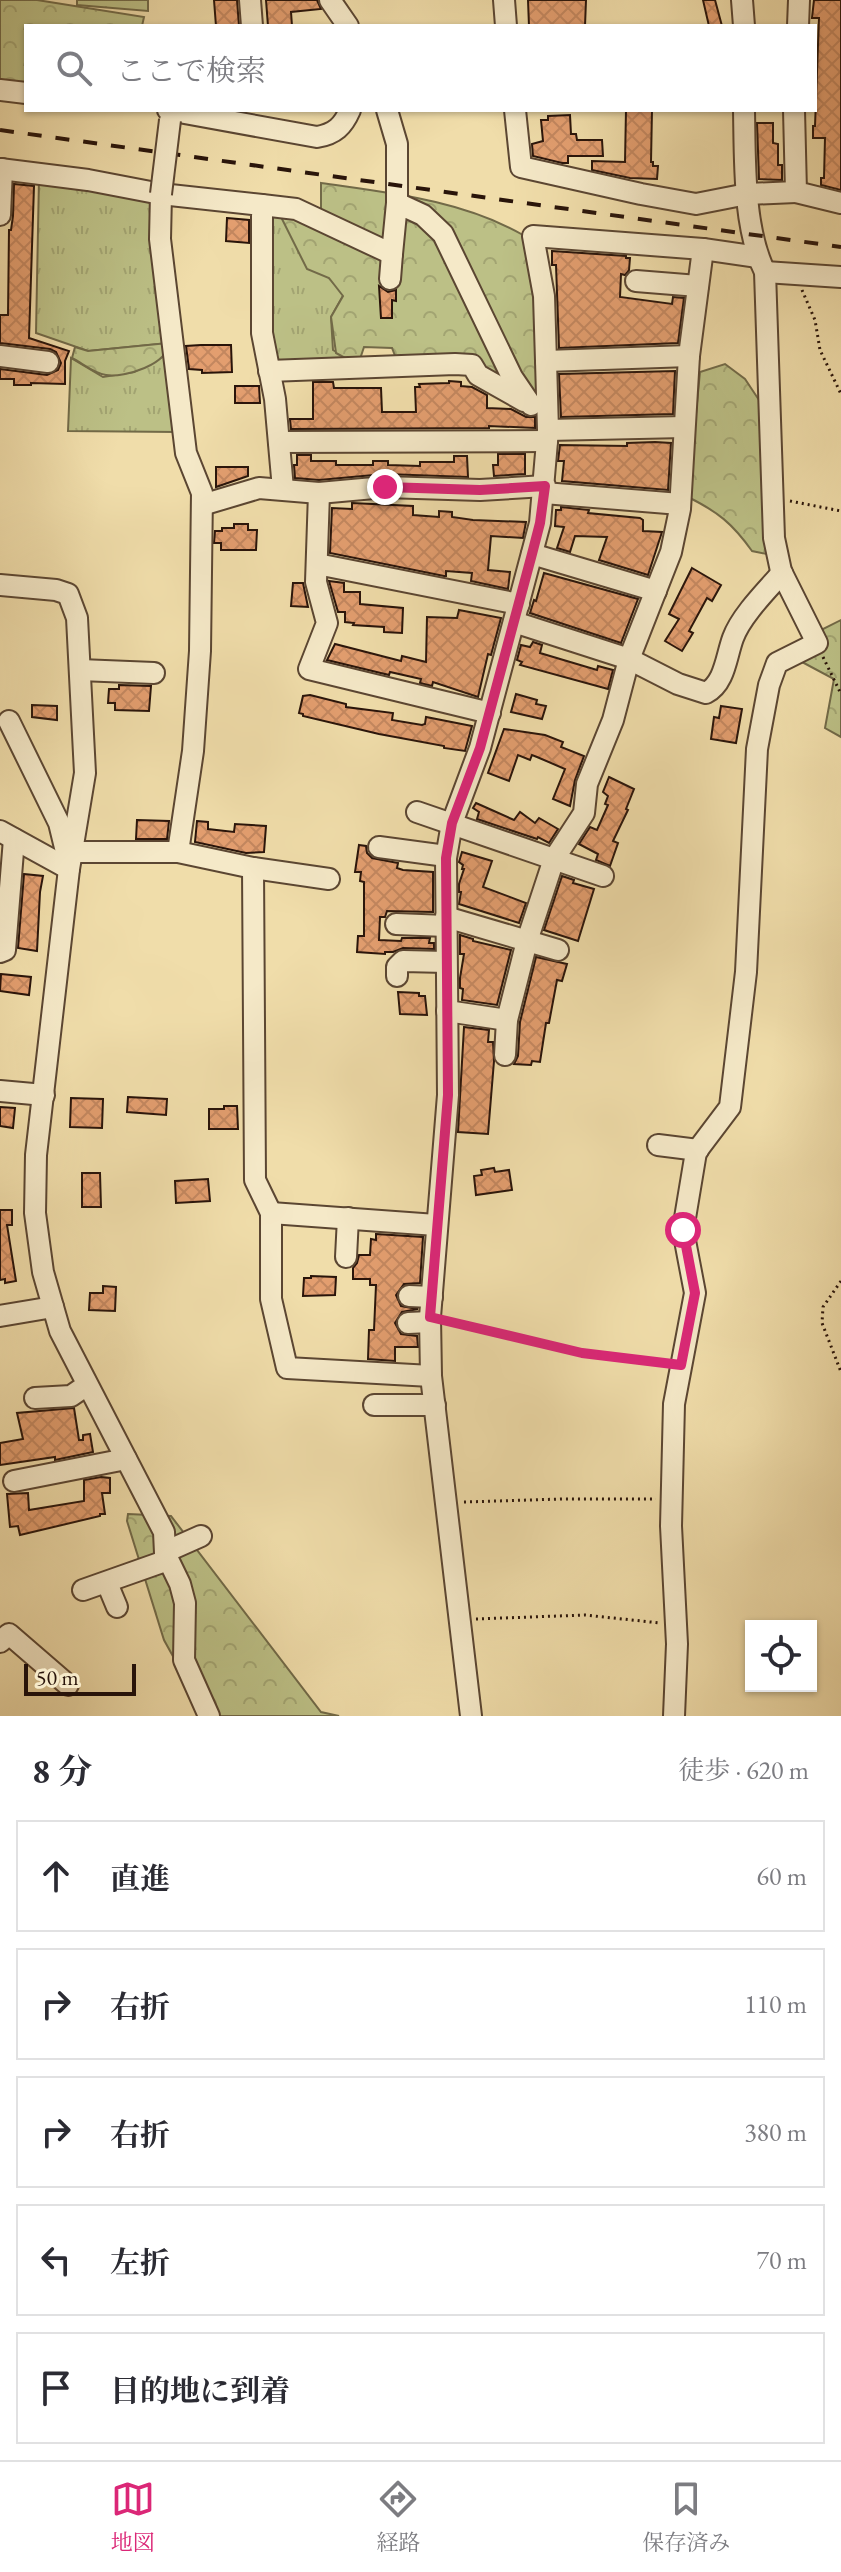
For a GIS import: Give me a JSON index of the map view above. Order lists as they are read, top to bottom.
{
  "scale_bar": "50 m",
  "page": {
    "search": "ここで検索",
    "scale": "50 m",
    "heading": ["8 分", "徒歩 · 620 m"],
    "list": [
      ["直進", "60 m"],
      ["右折", "110 m"],
      ["右折", "380 m"],
      ["左折", "70 m"],
      "目的地に到着"
    ],
    "nav": ["地図", "経路", "保存済み"]
  }
}
